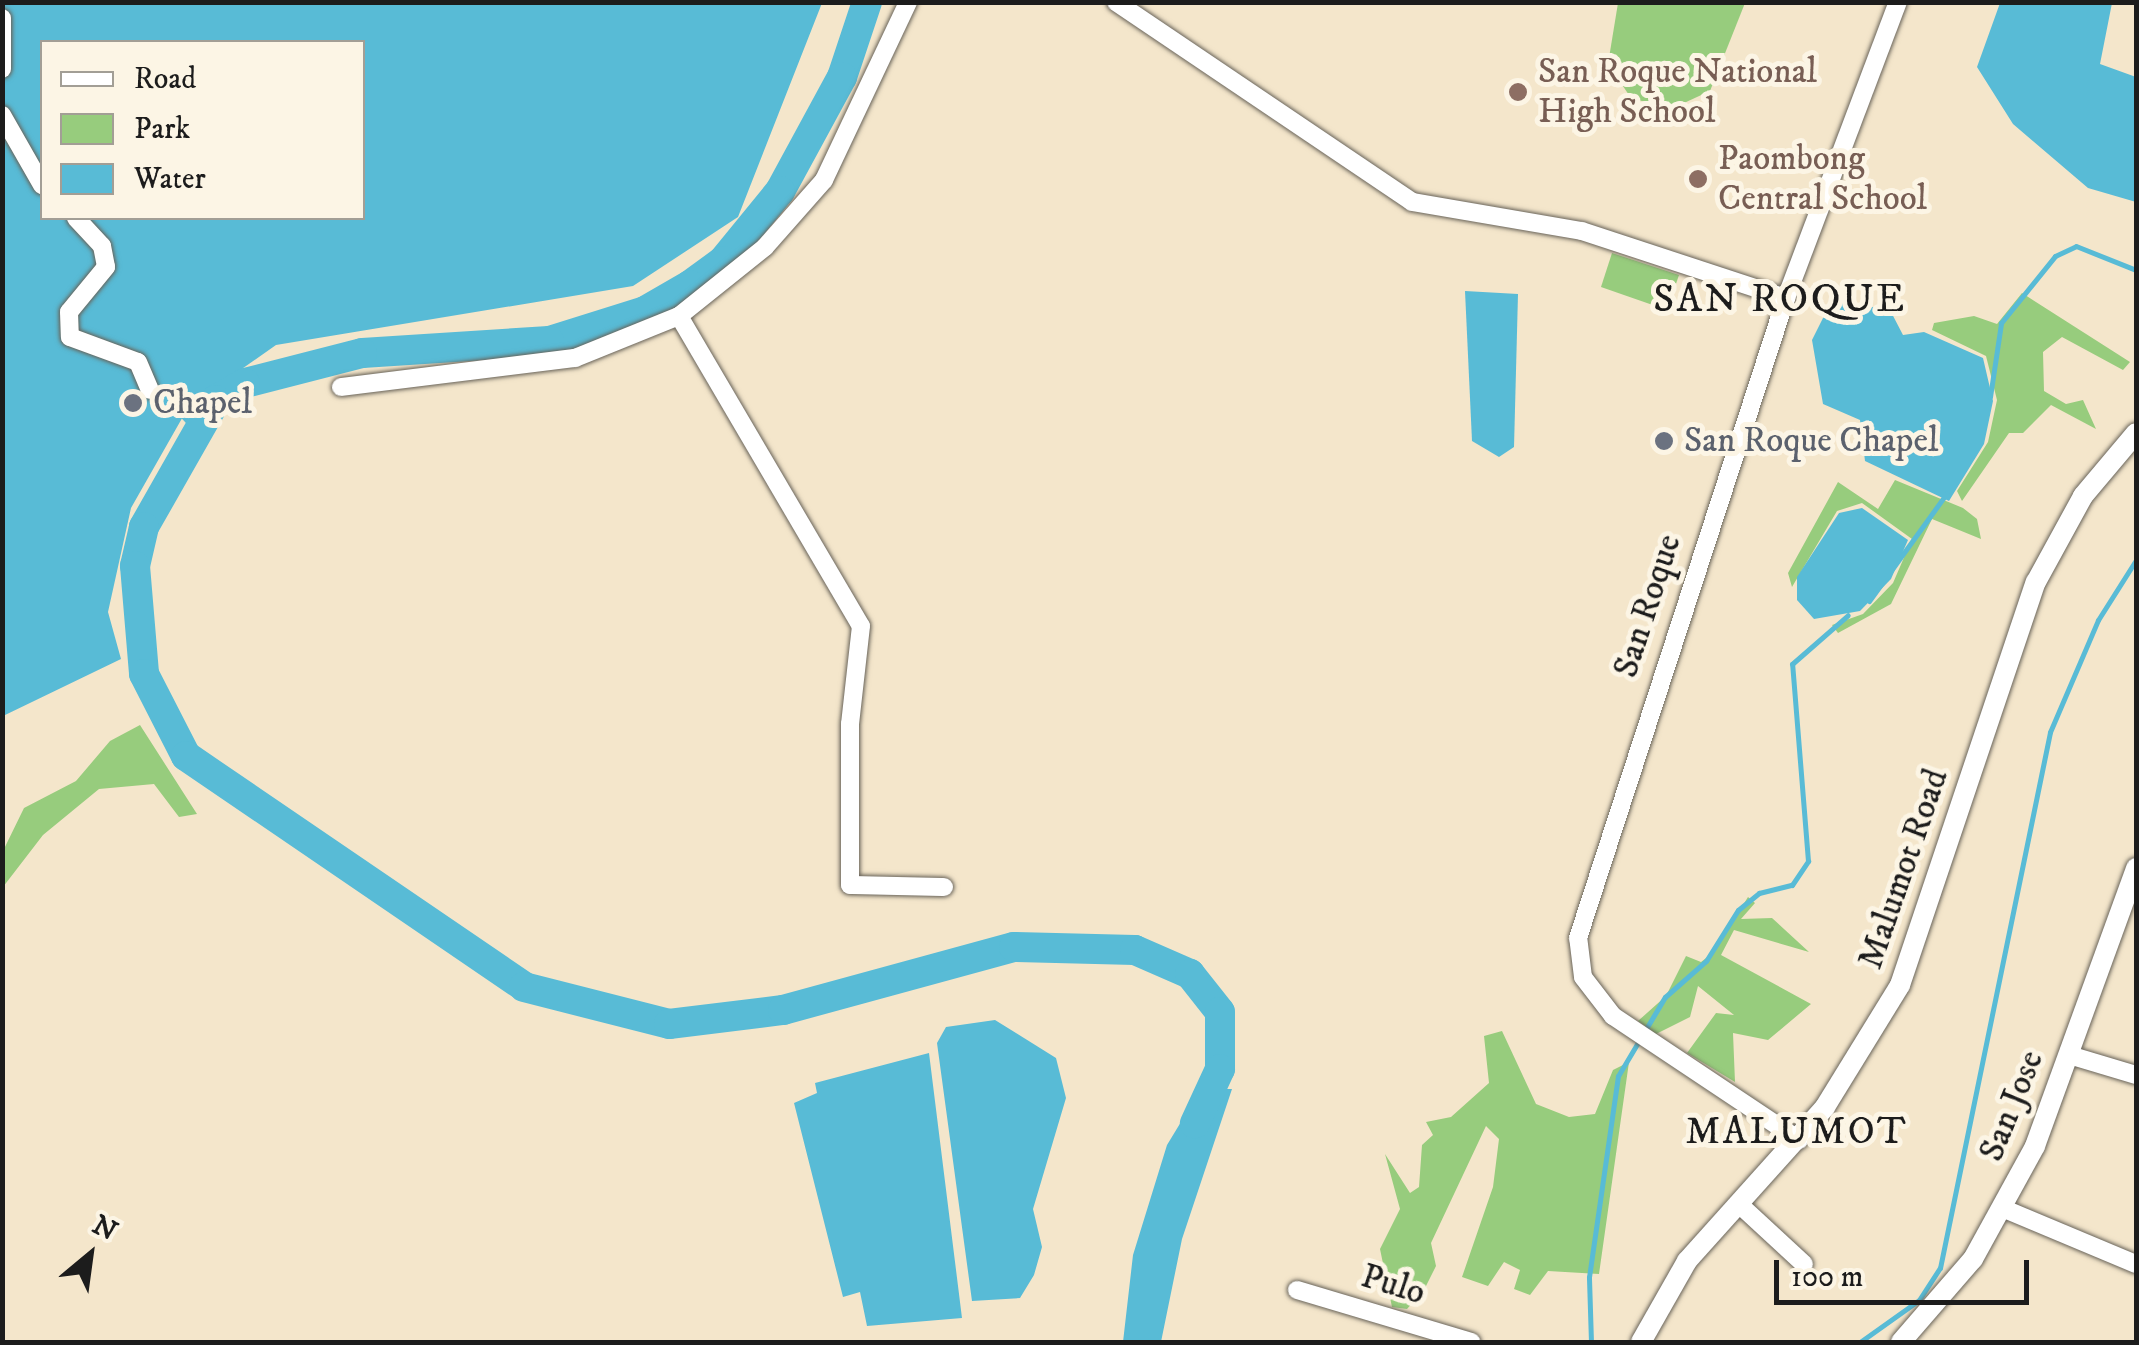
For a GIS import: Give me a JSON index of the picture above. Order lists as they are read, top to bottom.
{
  "streets": {
    "street": [
      "San Roque",
      "Malumot Road",
      "San Jose",
      "Pulo"
    ]
  },
  "crossings": [
    ["San Roque", "Malumot Road"]
  ],
  "districts": ["SAN ROQUE", "MALUMOT"],
  "places": [
    "San Roque National High School",
    "Paombong Central School",
    "Chapel",
    "San Roque Chapel"
  ],
  "legend": ["Road", "Park", "Water"],
  "scale_bar": "100 m",
  "north": "top right"
}
